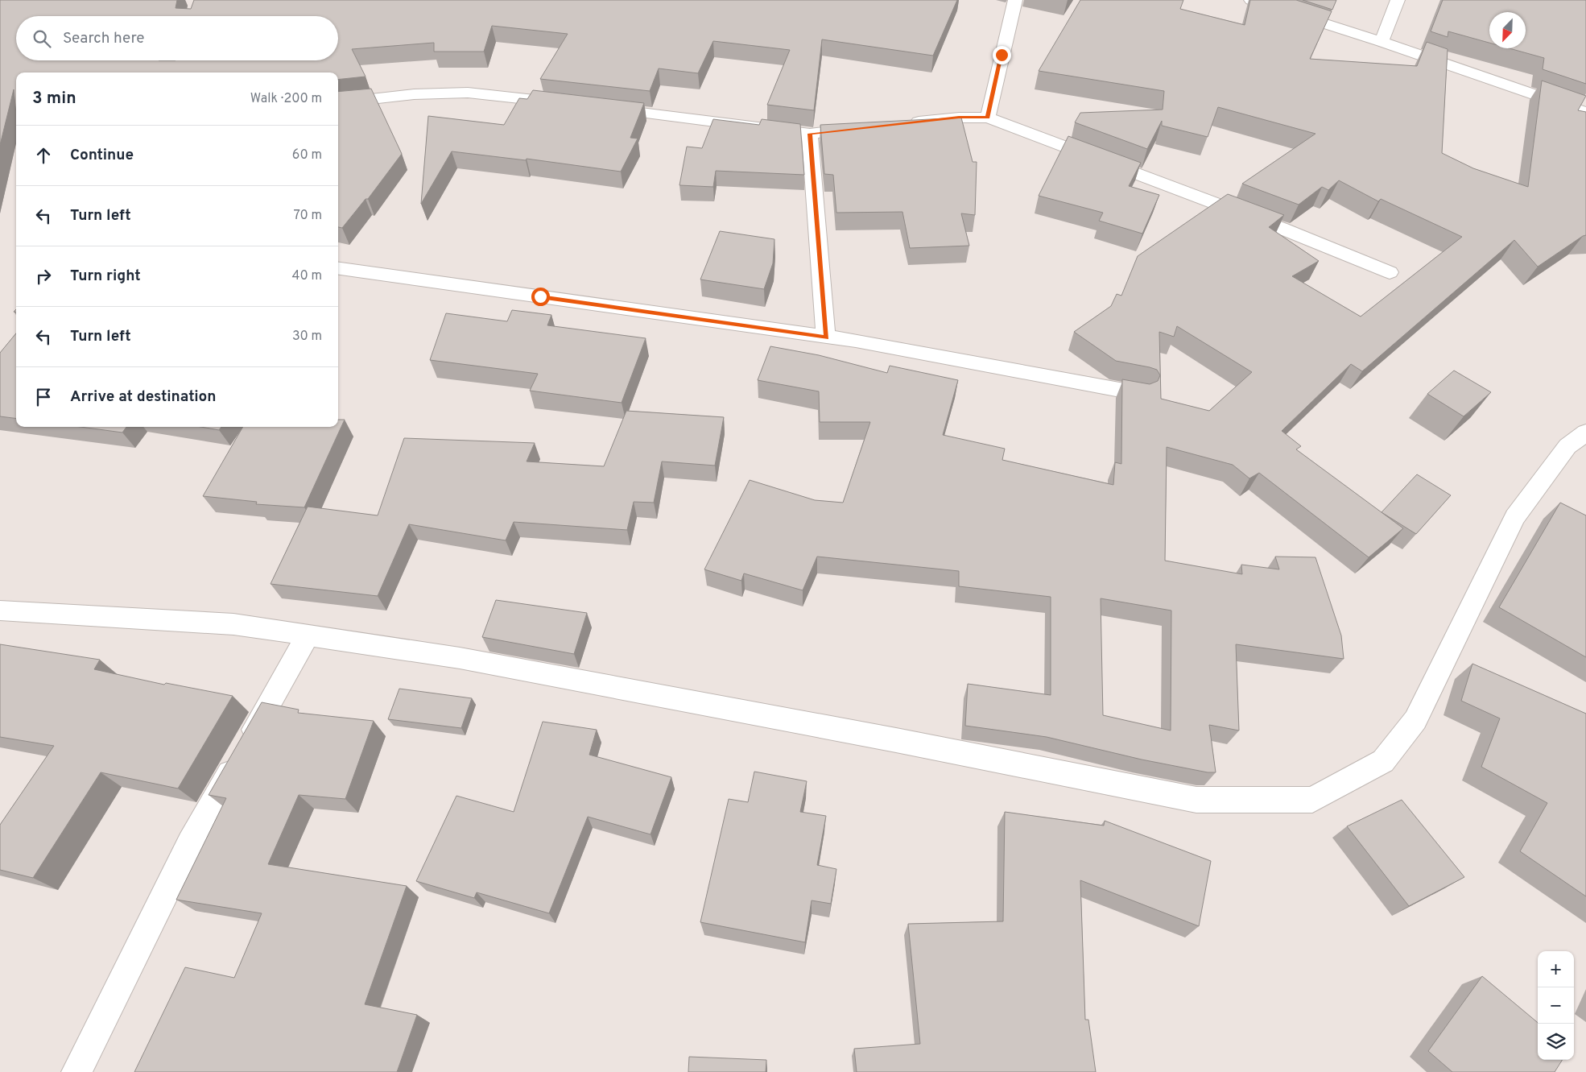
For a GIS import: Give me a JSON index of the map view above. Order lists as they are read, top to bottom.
{
  "north": "bottom left",
  "page": {
    "search": "Search here",
    "heading": ["3 min", "Walk · 200 m"],
    "list": [
      ["Continue", "60 m"],
      ["Turn left", "70 m"],
      ["Turn right", "40 m"],
      ["Turn left", "30 m"],
      "Arrive at destination"
    ],
    "map_buttons": ["+", "−"]
  }
}
